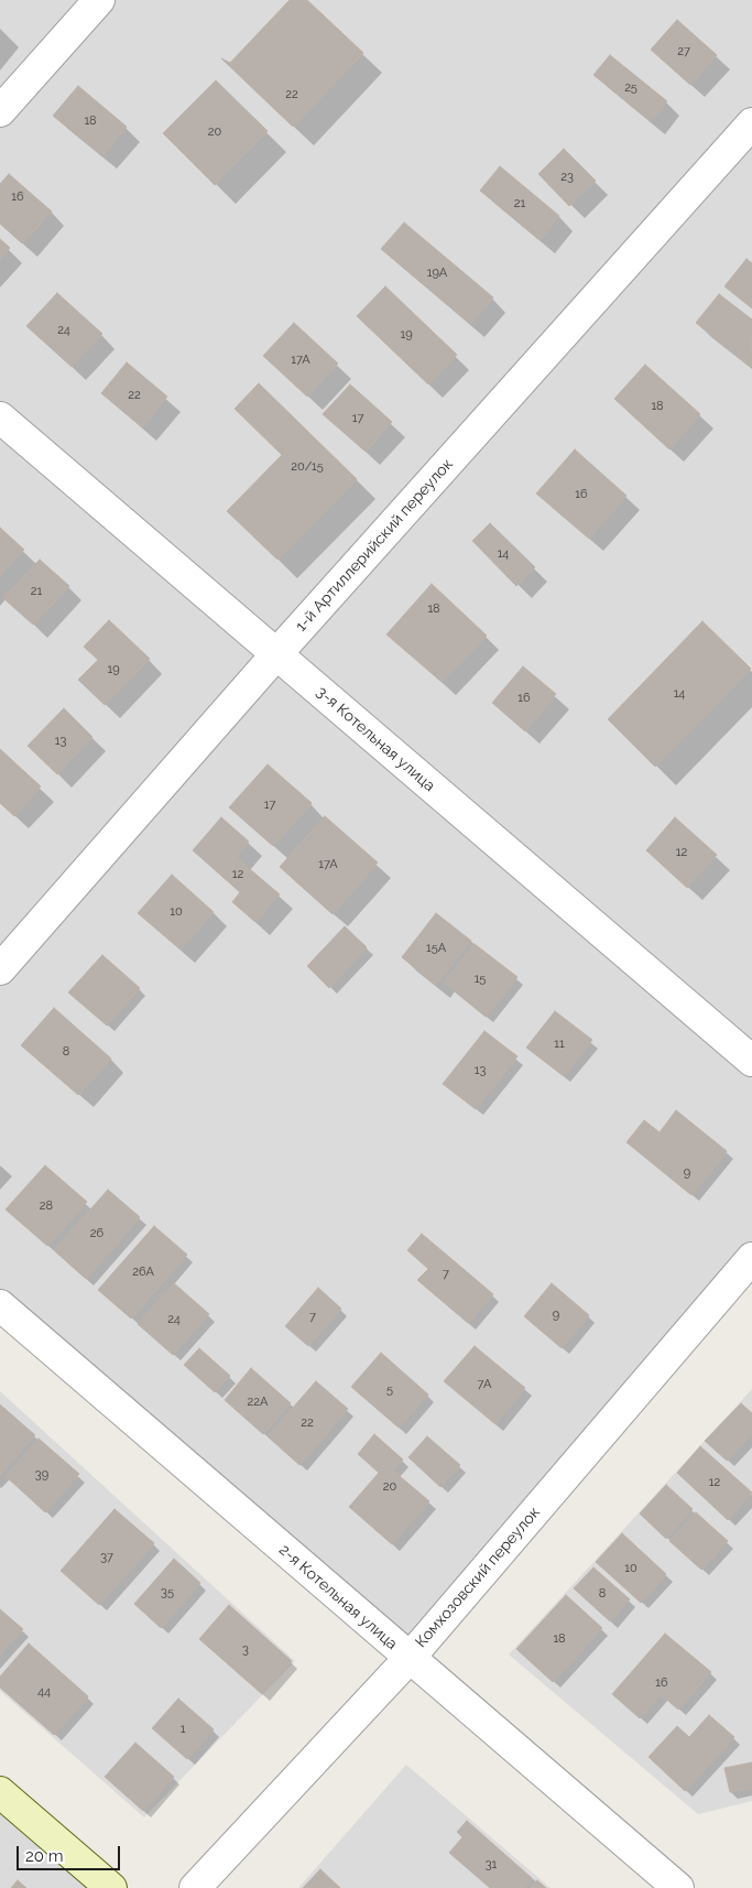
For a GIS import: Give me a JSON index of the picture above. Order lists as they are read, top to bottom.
{
  "streets": {
    "street": [
      "1-й Артиллерийский переулок",
      "3-я Котельная улица",
      "Комхозовский переулок",
      "2-я Котельная улица"
    ]
  },
  "crossings": [
    ["1-й Артиллерийский переулок", "3-я Котельная улица"],
    ["Комхозовский переулок", "2-я Котельная улица"]
  ],
  "house_numbers": [
    "27",
    "25",
    "22",
    "18",
    "20",
    "23",
    "16",
    "21",
    "19А",
    "24",
    "19",
    "17А",
    "22",
    "18",
    "17",
    "20/15",
    "16",
    "14",
    "21",
    "18",
    "19",
    "14",
    "16",
    "13",
    "17",
    "12",
    "17А",
    "12",
    "10",
    "15А",
    "15",
    "11",
    "8",
    "13",
    "9",
    "28",
    "26",
    "26А",
    "7",
    "9",
    "7",
    "24",
    "7А",
    "5",
    "22А",
    "22",
    "39",
    "12",
    "20",
    "37",
    "10",
    "35",
    "8",
    "18",
    "3",
    "16",
    "44",
    "1",
    "31"
  ],
  "scale_bar": "20 m"
}
